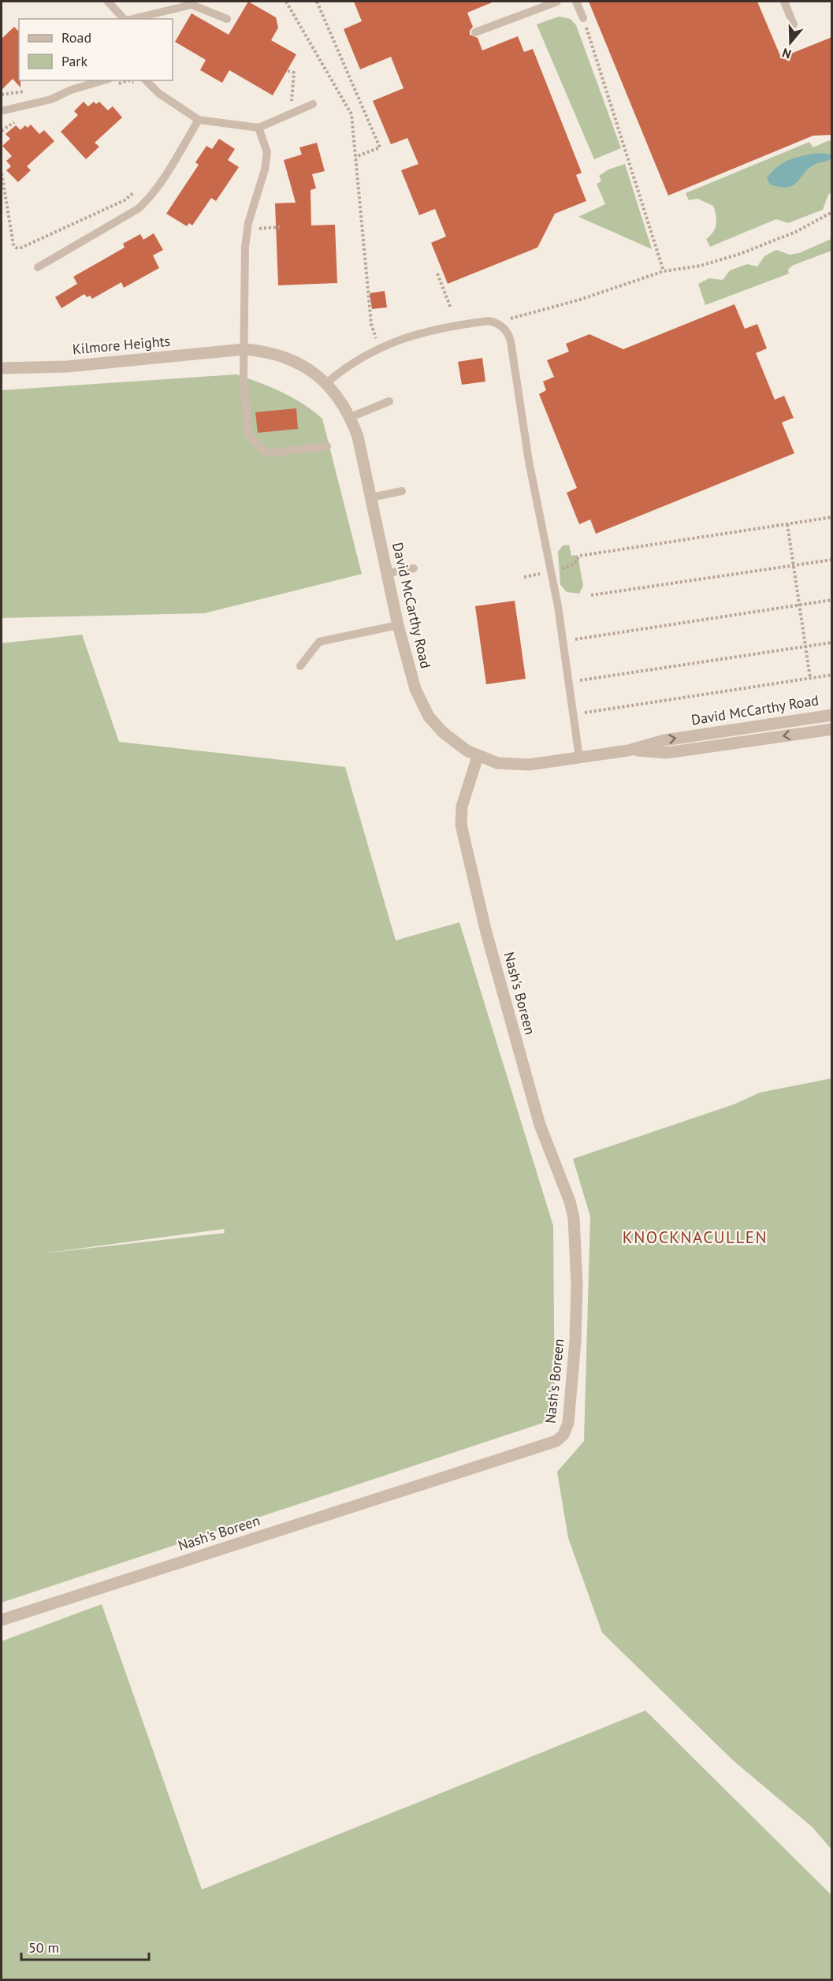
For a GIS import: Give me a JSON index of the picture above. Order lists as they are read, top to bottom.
{
  "streets": {
    "street": ["Kilmore Heights", "David McCarthy Road", "Nash's Boreen"]
  },
  "crossings": [
    ["Kilmore Heights", "David McCarthy Road"],
    ["David McCarthy Road", "Nash's Boreen"]
  ],
  "districts": ["KNOCKNACULLEN"],
  "legend": ["Road", "Park"],
  "scale_bar": "50 m",
  "north": "bottom"
}
